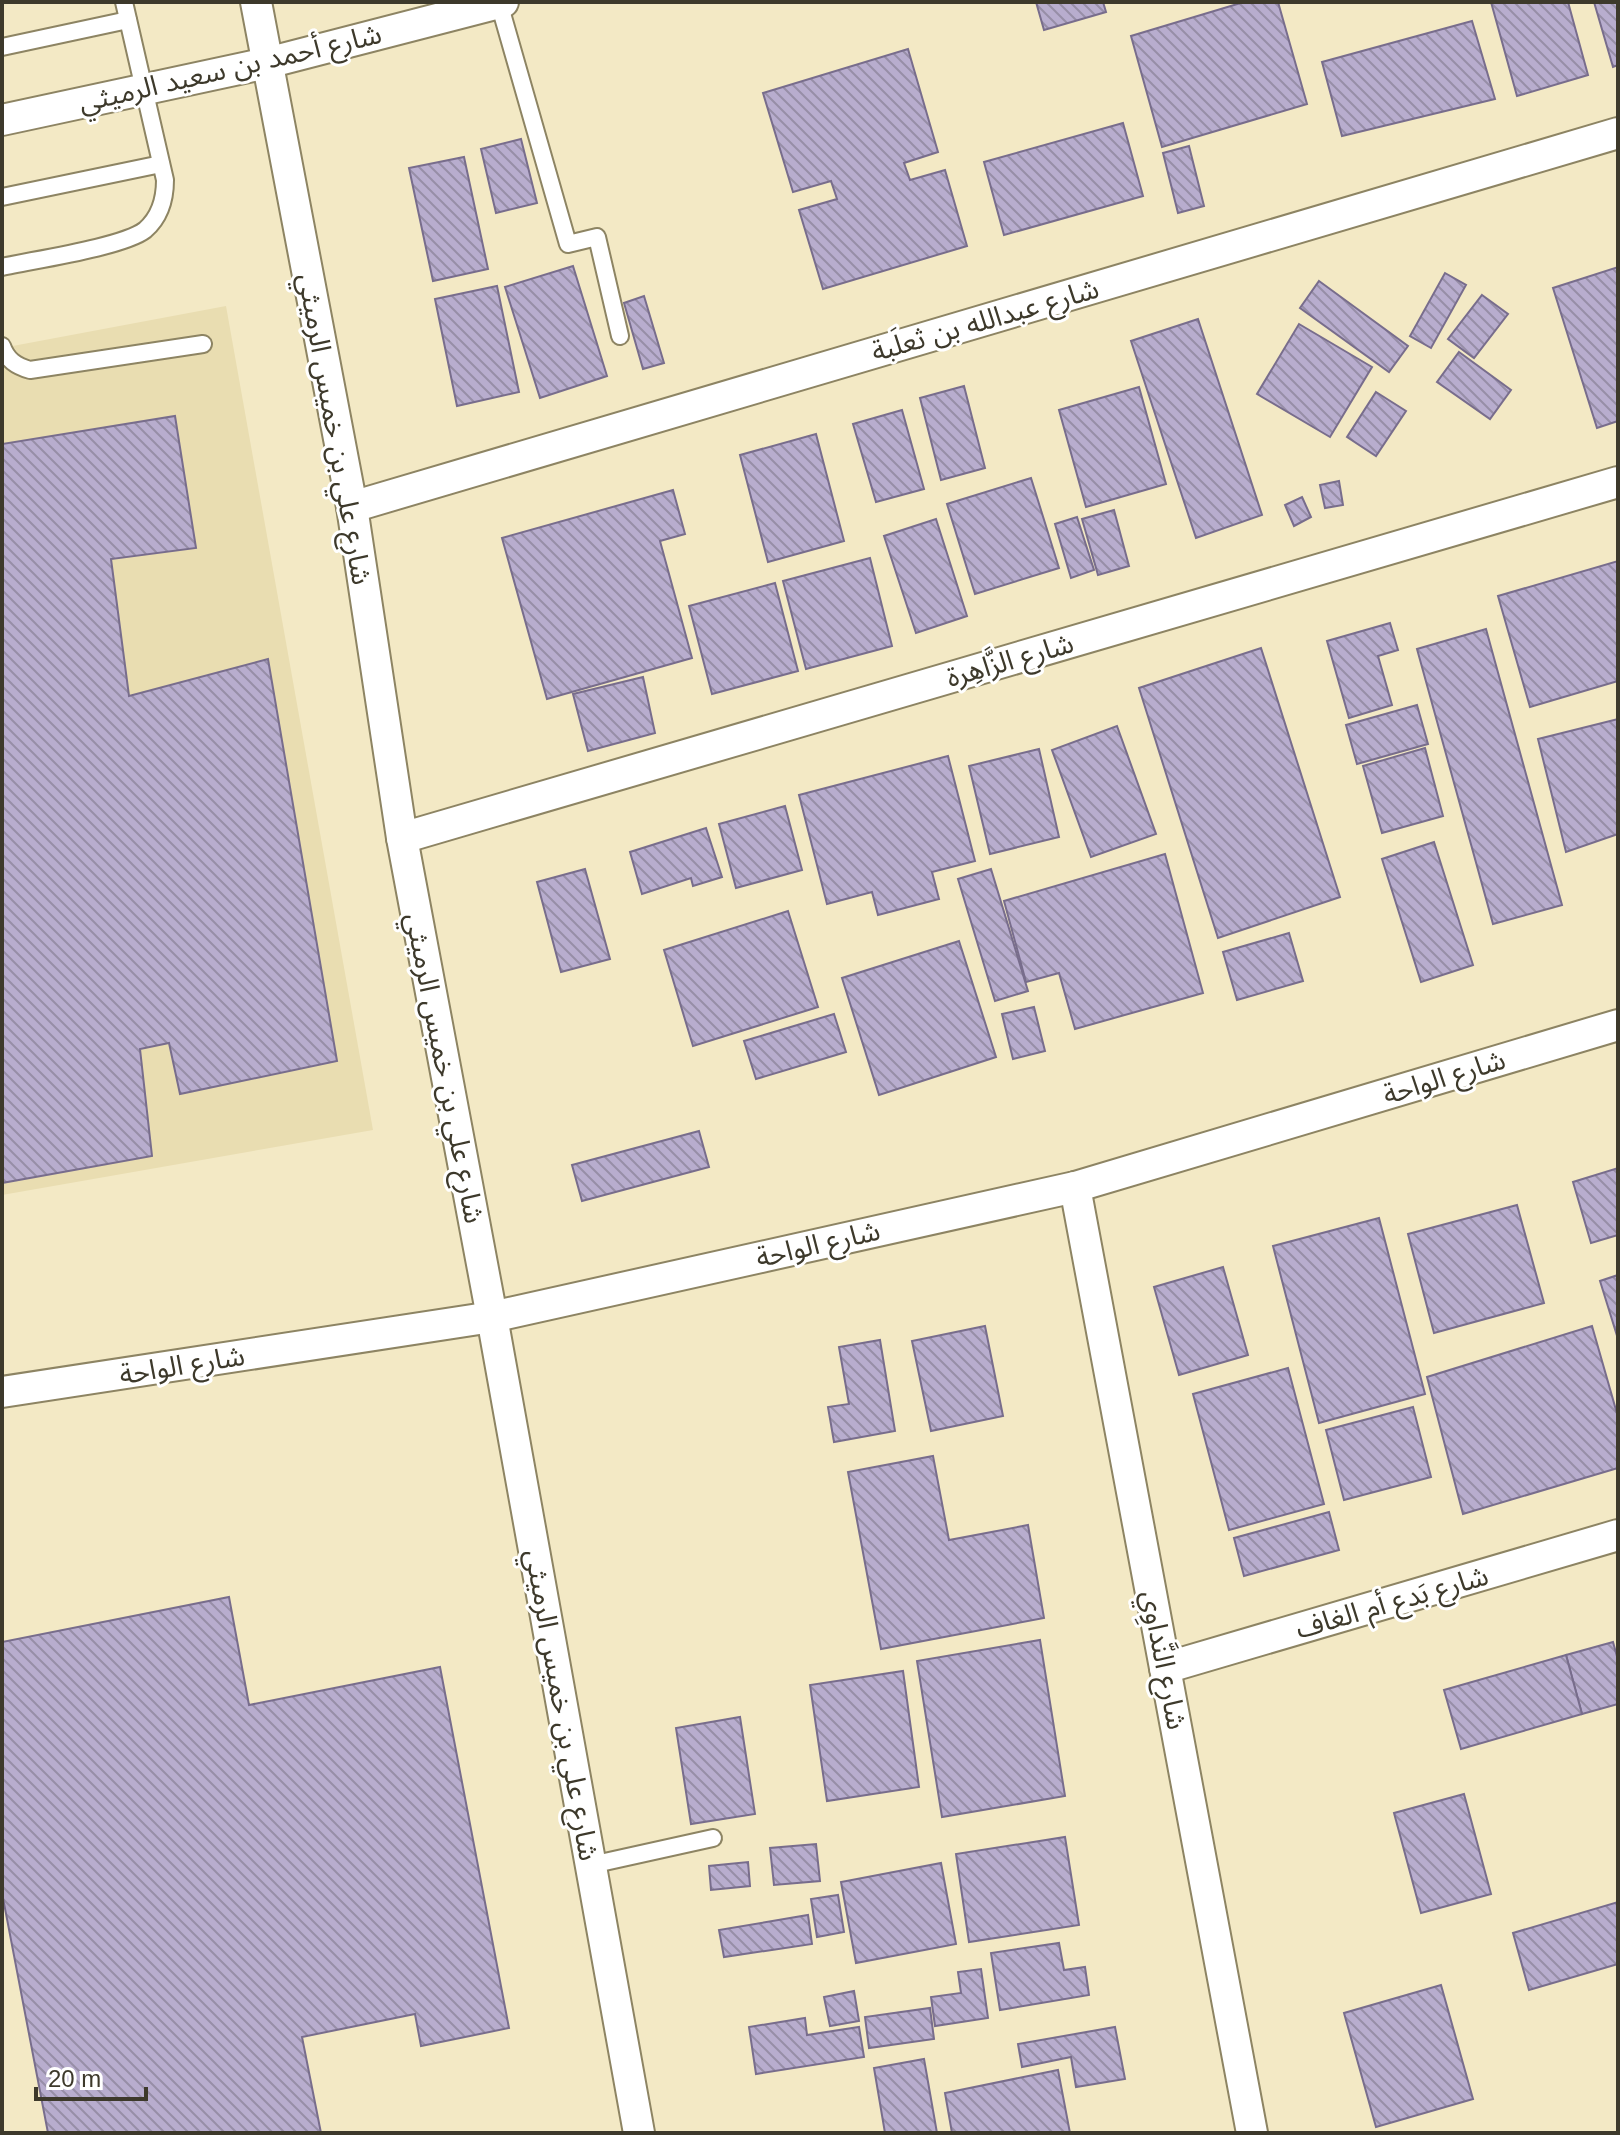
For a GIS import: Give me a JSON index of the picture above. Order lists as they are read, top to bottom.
{
  "streets": {
    "street": [
      "شارع أحمد بن سعيد الرميثي",
      "شارع عبدالله بن ثعلَبة",
      "شارع علي بن خميس الرميثي",
      "شارع الزَّاهِرة",
      "شارع الواحة",
      "شارع بَدع أم الغاف",
      "شارع النَّداوِي"
    ]
  },
  "crossings": [
    ["شارع أحمد بن سعيد الرميثي", "شارع علي بن خميس الرميثي"],
    ["شارع عبدالله بن ثعلَبة", "شارع علي بن خميس الرميثي"],
    ["شارع علي بن خميس الرميثي", "شارع الزَّاهِرة"],
    ["شارع علي بن خميس الرميثي", "شارع الواحة"],
    ["شارع الواحة", "شارع النَّداوِي"],
    ["شارع بَدع أم الغاف", "شارع النَّداوِي"]
  ],
  "scale_bar": "20 m"
}
